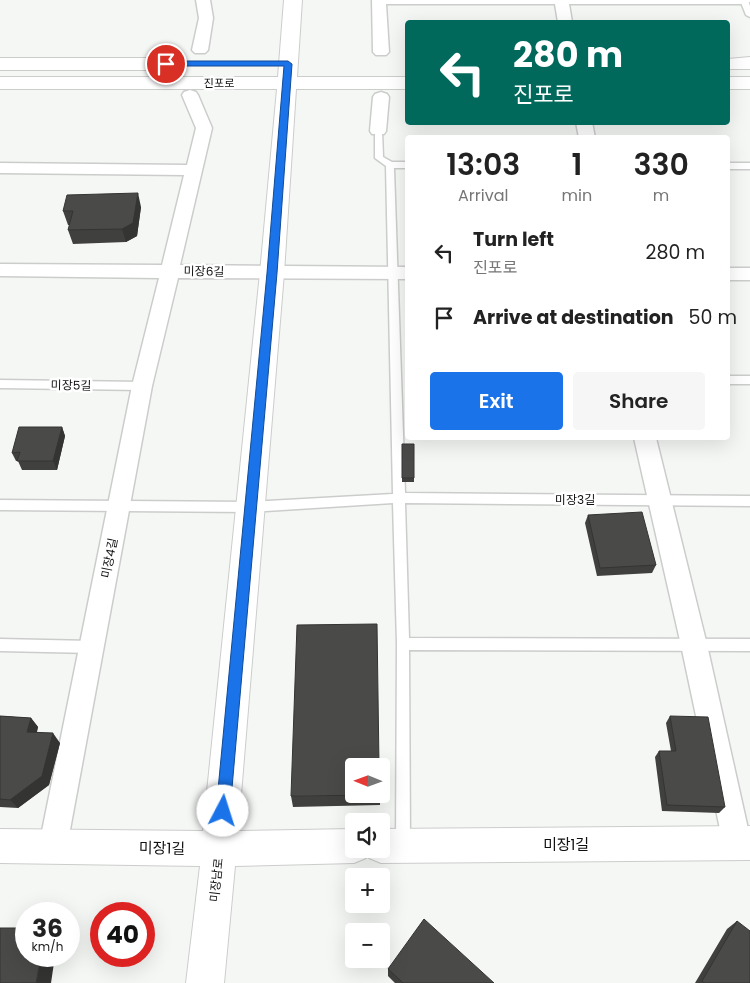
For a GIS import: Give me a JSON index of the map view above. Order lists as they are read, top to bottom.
{
  "streets": {
    "street": [
      "진포로",
      "미장6길",
      "미장4길",
      "미장1길",
      "미장남로"
    ],
    "lane": ["미장5길", "미장3길"]
  },
  "crossings": [
    ["진포로", "미장남로"],
    ["미장6길", "미장4길"],
    ["미장6길", "미장남로"],
    ["미장5길", "미장4길"],
    ["미장3길", "미장4길"],
    ["미장3길", "미장남로"],
    ["미장4길", "미장1길"],
    ["미장1길", "미장남로"]
  ],
  "north": "left",
  "page": {
    "turn": ["280 m", "진포로"],
    "eta": [
      "13:03",
      "Arrival",
      "1",
      "min",
      "330",
      "m"
    ],
    "list": [
      {
        "name": "Turn left",
        "note": "진포로",
        "value": "280 m"
      },
      {
        "name": "Arrive at destination",
        "value": "50 m"
      }
    ],
    "buttons": ["Exit", "Share"],
    "map_buttons": ["+", "−"],
    "speed": "36 km/h",
    "limit": "40"
  }
}
